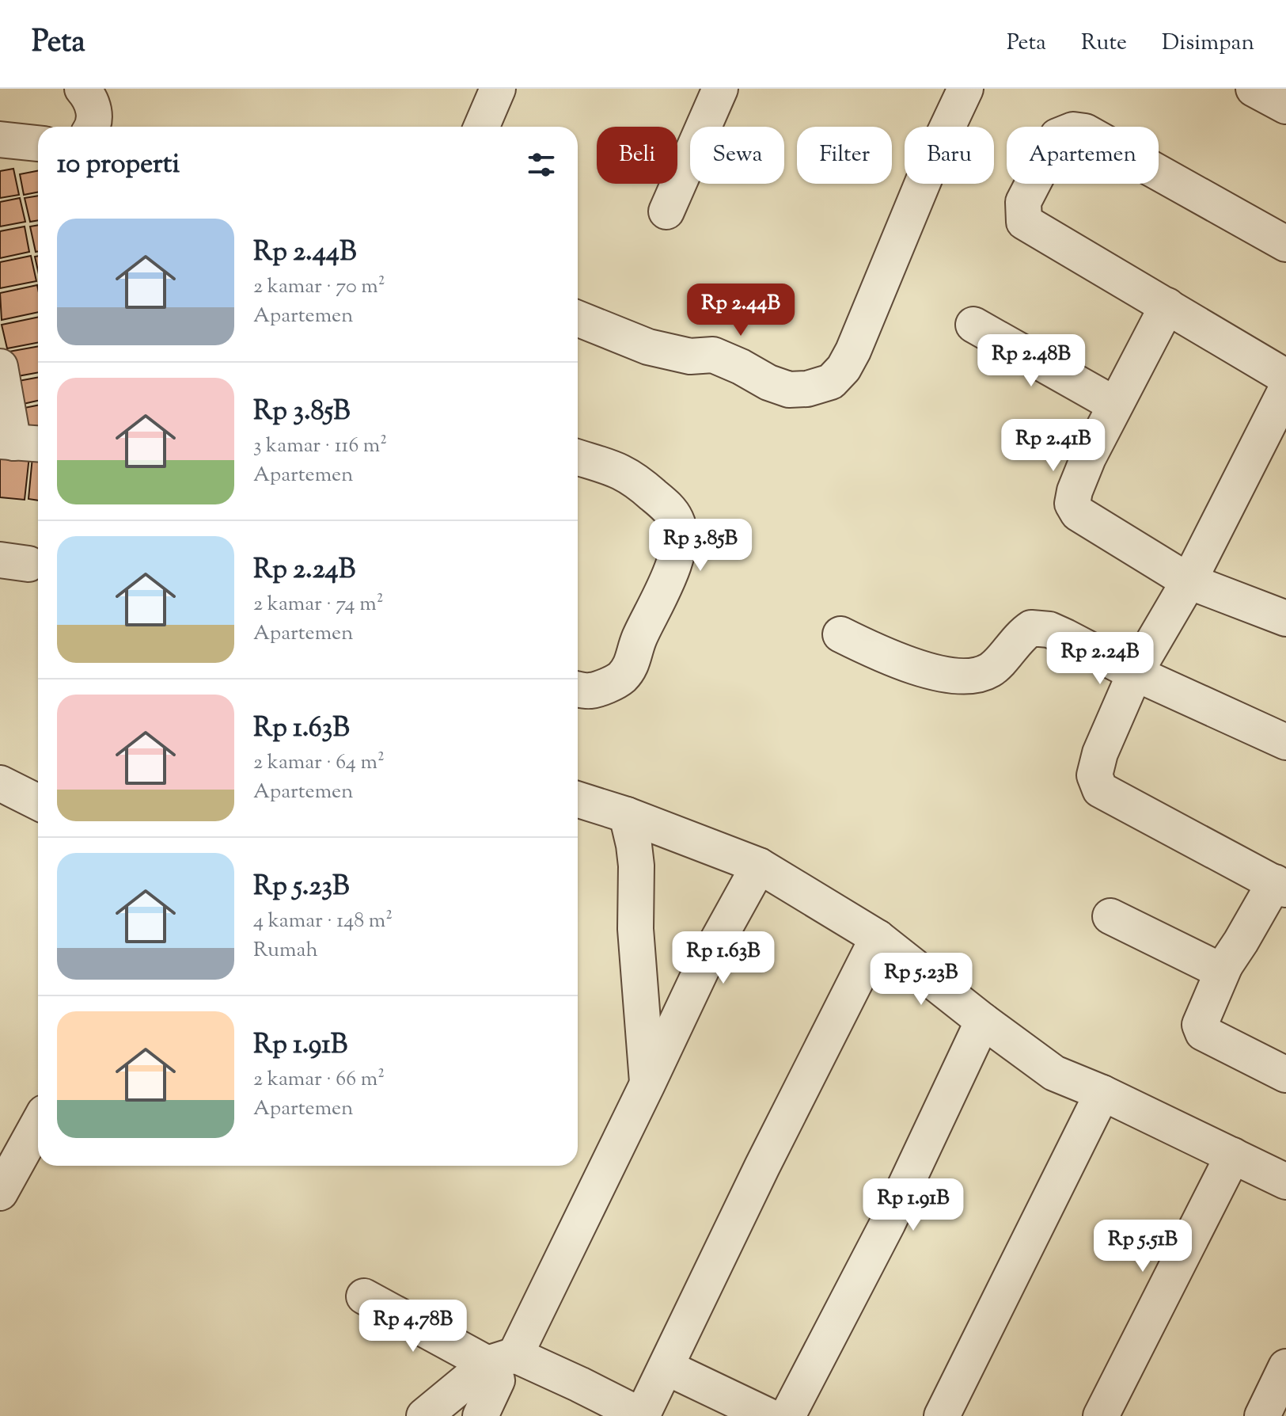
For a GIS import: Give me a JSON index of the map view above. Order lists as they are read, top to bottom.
{
  "page": {
    "header": "Peta",
    "nav": ["Peta", "Rute", "Disimpan"],
    "chip": [
      "Beli",
      "Sewa",
      "Filter",
      "Baru",
      "Apartemen"
    ],
    "heading": "10 properti",
    "list": [
      {
        "name": "Rp 2.44B",
        "note": "2 kamar · 70 m² · Apartemen"
      },
      {
        "name": "Rp 3.85B",
        "note": "3 kamar · 116 m² · Apartemen"
      },
      {
        "name": "Rp 2.24B",
        "note": "2 kamar · 74 m² · Apartemen"
      },
      {
        "name": "Rp 1.63B",
        "note": "2 kamar · 64 m² · Apartemen"
      },
      {
        "name": "Rp 5.23B",
        "note": "4 kamar · 148 m² · Rumah"
      },
      {
        "name": "Rp 1.91B",
        "note": "2 kamar · 66 m² · Apartemen"
      }
    ],
    "price": [
      "Rp 2.44B",
      "Rp 2.48B",
      "Rp 2.41B",
      "Rp 3.85B",
      "Rp 2.24B",
      "Rp 1.63B",
      "Rp 5.23B",
      "Rp 1.91B",
      "Rp 5.51B",
      "Rp 4.78B"
    ]
  }
}
